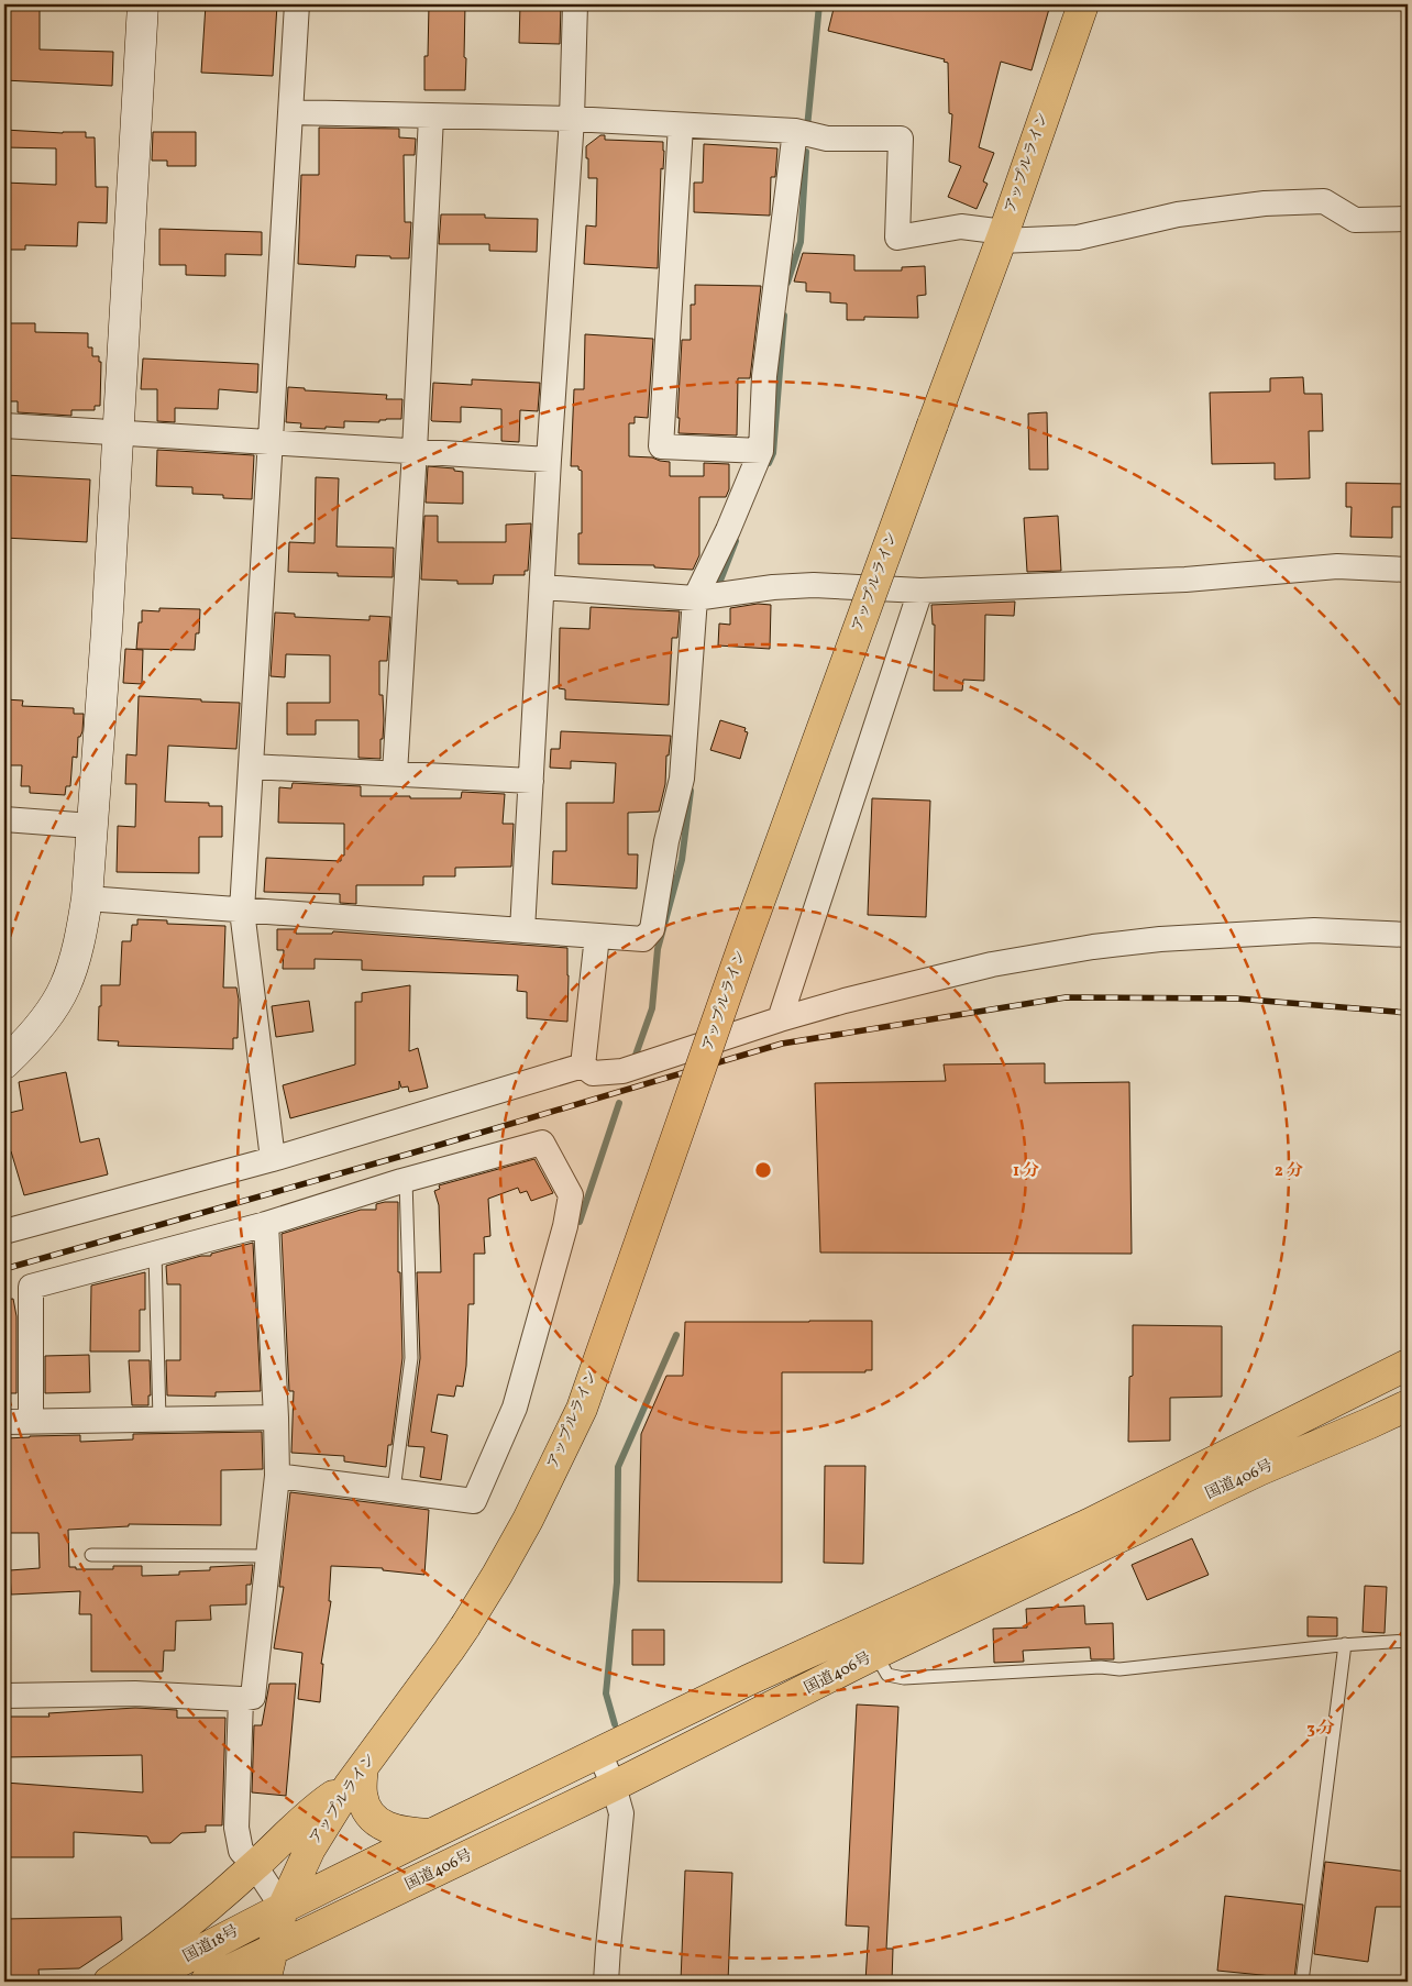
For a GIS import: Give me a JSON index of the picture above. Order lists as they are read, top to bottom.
{
  "streets": {
    "highway": ["アップルライン", "国道406号", "国道18号"]
  },
  "crossings": [
    ["アップルライン", "国道406号"],
    ["アップルライン", "国道18号"],
    ["国道406号", "国道18号"]
  ],
  "rings": ["1 分", "2 分", "3 分"]
}
